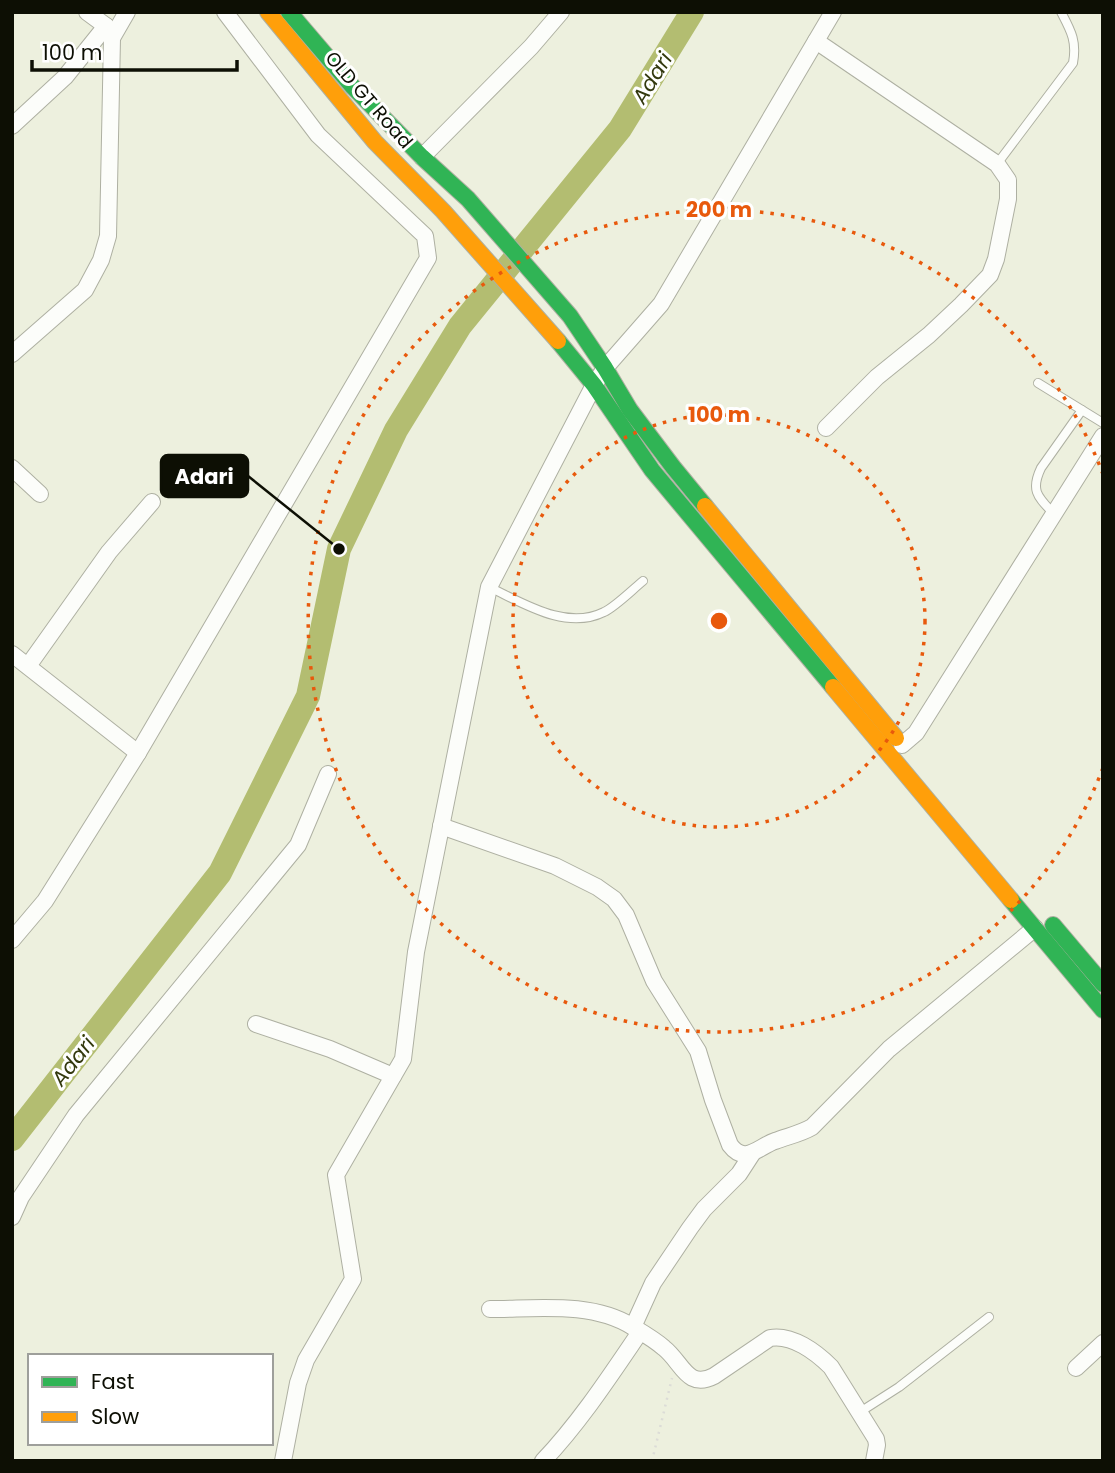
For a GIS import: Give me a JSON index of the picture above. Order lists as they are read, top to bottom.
{
  "streets": {
    "main road": ["OLD GT Road"]
  },
  "water": ["Adari"],
  "places": ["Adari"],
  "legend": ["Fast", "Slow"],
  "scale_bar": "100 m",
  "rings": ["200 m", "100 m"]
}
